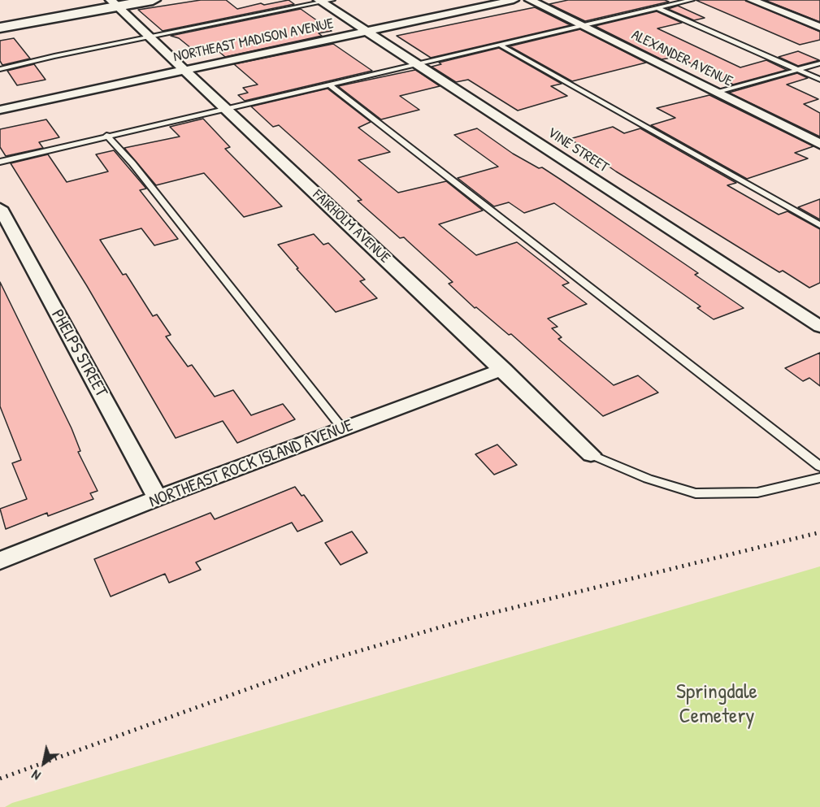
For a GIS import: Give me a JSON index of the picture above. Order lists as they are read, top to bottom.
{
  "streets": {
    "street": [
      "NORTHEAST MADISON AVENUE",
      "ALEXANDER AVENUE",
      "VINE STREET",
      "FAIRHOLM AVENUE",
      "PHELPS STREET",
      "NORTHEAST ROCK ISLAND AVENUE"
    ]
  },
  "crossings": [
    ["NORTHEAST MADISON AVENUE", "VINE STREET"],
    ["NORTHEAST MADISON AVENUE", "FAIRHOLM AVENUE"],
    ["FAIRHOLM AVENUE", "NORTHEAST ROCK ISLAND AVENUE"],
    ["PHELPS STREET", "NORTHEAST ROCK ISLAND AVENUE"]
  ],
  "parks": ["Springdale Cemetery"],
  "north": "bottom left"
}
